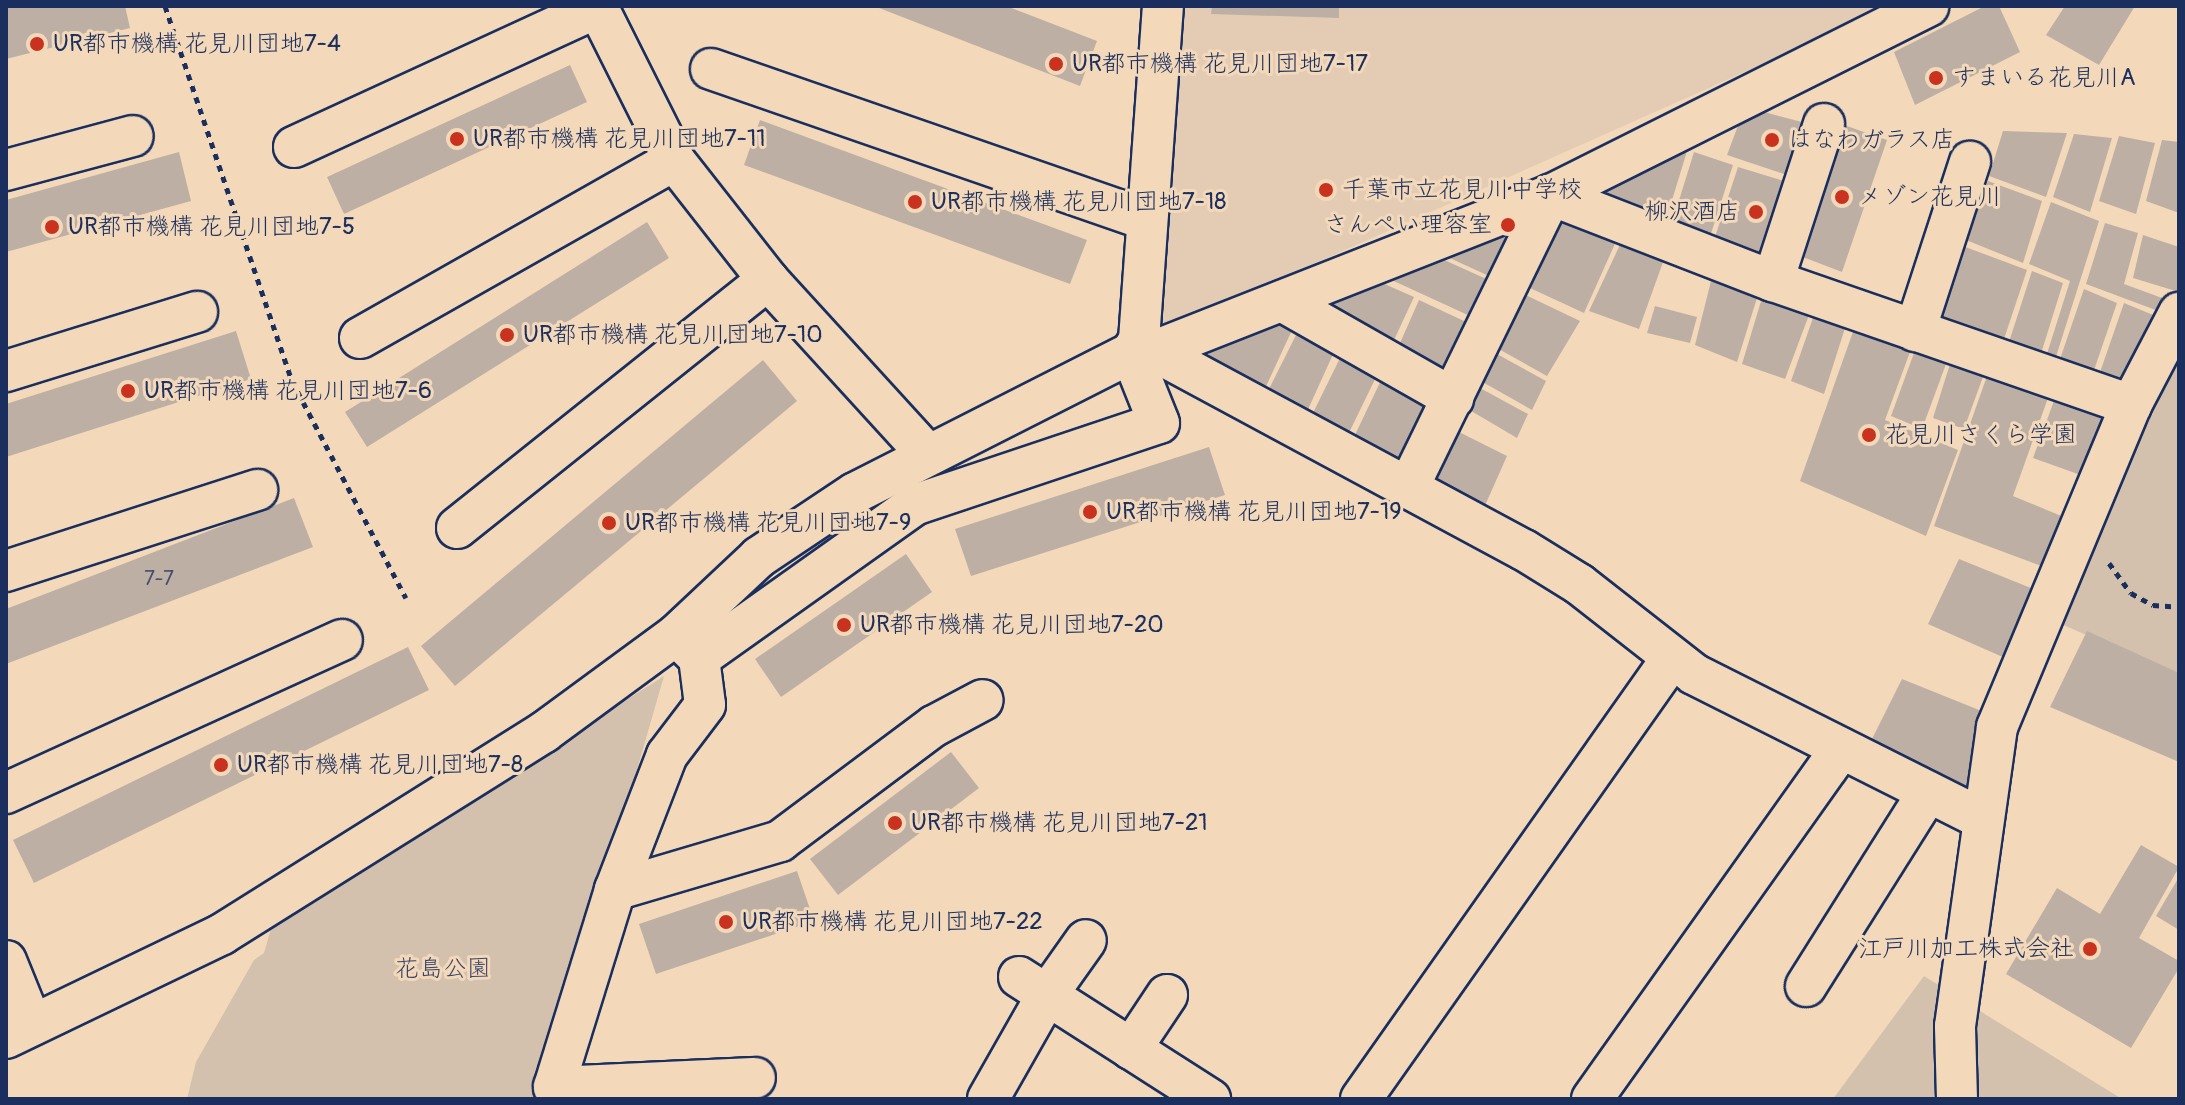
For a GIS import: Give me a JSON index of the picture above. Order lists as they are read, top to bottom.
{
  "parks": ["花島公園"],
  "places": [
    "UR都市機構 花見川団地7-4",
    "UR都市機構 花見川団地7-17",
    "すまいる花見川A",
    "UR都市機構 花見川団地7-11",
    "はなわガラス店",
    "千葉市立花見川中学校",
    "メゾン花見川",
    "UR都市機構 花見川団地7-18",
    "柳沢酒店",
    "さんぺい理容室",
    "UR都市機構 花見川団地7-5",
    "UR都市機構 花見川団地7-10",
    "UR都市機構 花見川団地7-6",
    "花見川さくら学園",
    "UR都市機構 花見川団地7-19",
    "UR都市機構 花見川団地7-9",
    "UR都市機構 花見川団地7-20",
    "UR都市機構 花見川団地7-8",
    "UR都市機構 花見川団地7-21",
    "UR都市機構 花見川団地7-22",
    "江戸川加工株式会社"
  ],
  "house_numbers": ["7-7"]
}
